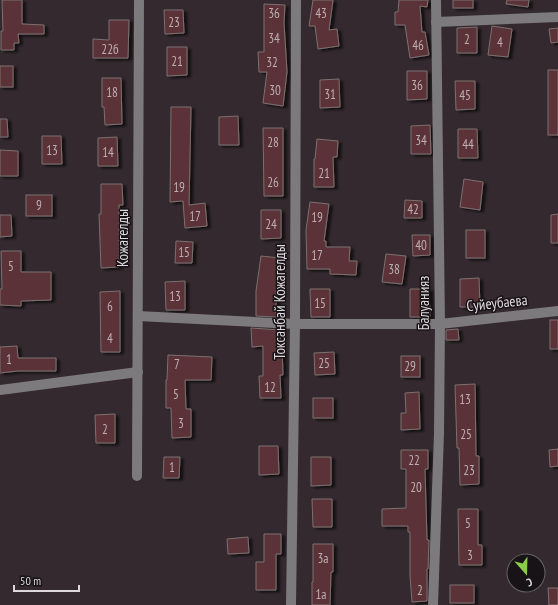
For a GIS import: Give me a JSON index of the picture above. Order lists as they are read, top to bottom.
{
  "streets": {
    "street": [
      "Кожагелды",
      "Токсанбай Кожагелды",
      "Балуанияз",
      "Суйеубаева"
    ]
  },
  "crossings": [
    ["Кожагелды", "Суйеубаева"],
    ["Токсанбай Кожагелды", "Суйеубаева"],
    ["Балуанияз", "Суйеубаева"]
  ],
  "house_numbers": [
    "36",
    "43",
    "23",
    "34",
    "2",
    "4",
    "46",
    "22б",
    "21",
    "32",
    "36",
    "30",
    "18",
    "31",
    "45",
    "34",
    "28",
    "44",
    "13",
    "14",
    "21",
    "26",
    "19",
    "9",
    "42",
    "17",
    "19",
    "24",
    "40",
    "15",
    "17",
    "5",
    "38",
    "13",
    "15",
    "6",
    "4",
    "1",
    "25",
    "7",
    "29",
    "12",
    "5",
    "13",
    "3",
    "2",
    "25",
    "22",
    "1",
    "23",
    "20",
    "5",
    "3",
    "3а",
    "2",
    "1а"
  ],
  "scale_bar": "50 m",
  "north": "bottom"
}
